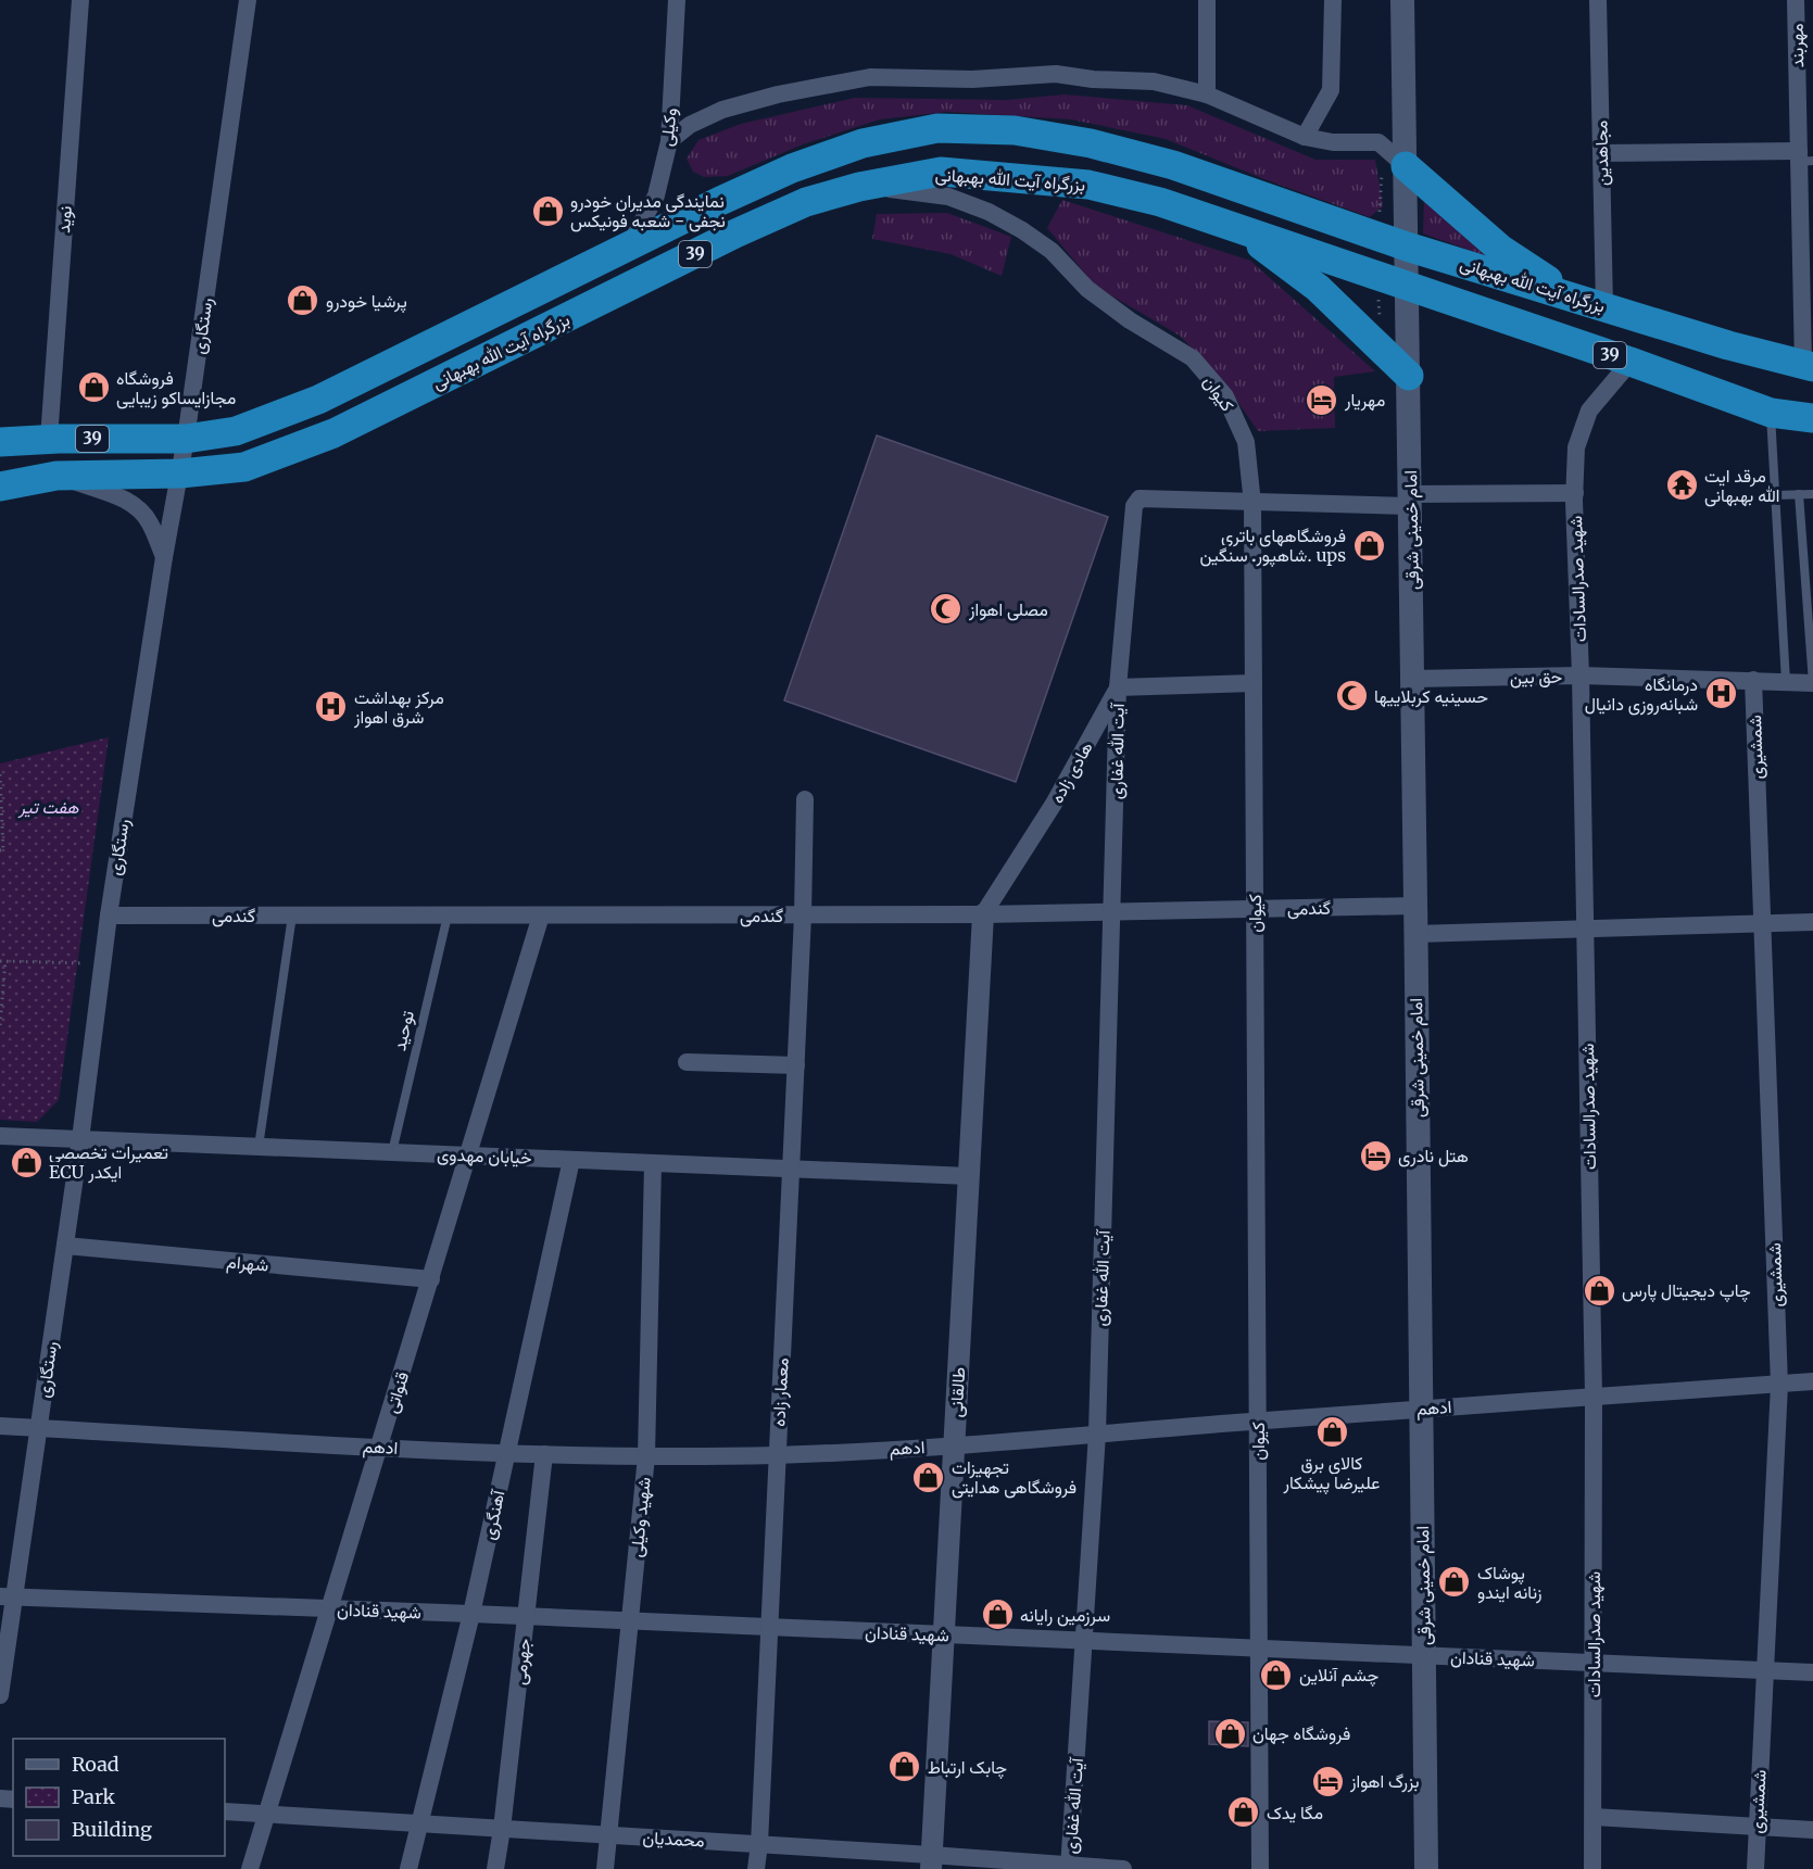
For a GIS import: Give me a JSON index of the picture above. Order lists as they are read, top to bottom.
{
  "streets": {
    "highway": ["بزرگراه آیت الله بهبهانی", "39"],
    "main road": ["امام خمینی شرقی"],
    "street": [
      "مهربند",
      "وکیلی",
      "مجاهدین",
      "نوید",
      "رستگاری",
      "کیوان",
      "شهید صدرالسادات",
      "حق بین",
      "شمشیری",
      "آیت الله غفاری",
      "هادی زاده",
      "گندمی",
      "خیابان مهدوی",
      "شهرام",
      "قنواتی",
      "معمار زاده",
      "طالقانی",
      "ادهم",
      "آهنگری",
      "شهید وکیلی",
      "شهید قنادان",
      "جهرمی",
      "محمدیان"
    ],
    "lane": ["توحید"]
  },
  "crossings": [
    ["مهربند", "بزرگراه آیت الله بهبهانی"],
    ["وکیلی", "بزرگراه آیت الله بهبهانی"],
    ["مجاهدین", "بزرگراه آیت الله بهبهانی"],
    ["بزرگراه آیت الله بهبهانی", "نوید"],
    ["بزرگراه آیت الله بهبهانی", "رستگاری"],
    ["بزرگراه آیت الله بهبهانی", "کیوان"],
    ["بزرگراه آیت الله بهبهانی", "امام خمینی شرقی"],
    ["بزرگراه آیت الله بهبهانی", "شهید صدرالسادات"],
    ["رستگاری", "گندمی"],
    ["رستگاری", "خیابان مهدوی"],
    ["رستگاری", "شهرام"],
    ["رستگاری", "ادهم"],
    ["رستگاری", "شهید قنادان"],
    ["کیوان", "هادی زاده"],
    ["کیوان", "گندمی"],
    ["کیوان", "ادهم"],
    ["کیوان", "شهید قنادان"],
    ["امام خمینی شرقی", "حق بین"],
    ["امام خمینی شرقی", "گندمی"],
    ["امام خمینی شرقی", "ادهم"],
    ["امام خمینی شرقی", "شهید قنادان"],
    ["شهید صدرالسادات", "حق بین"],
    ["شهید صدرالسادات", "ادهم"],
    ["شهید صدرالسادات", "شهید قنادان"],
    ["حق بین", "شمشیری"],
    ["شمشیری", "ادهم"],
    ["شمشیری", "شهید قنادان"],
    ["آیت الله غفاری", "هادی زاده"],
    ["آیت الله غفاری", "گندمی"],
    ["آیت الله غفاری", "ادهم"],
    ["آیت الله غفاری", "شهید قنادان"],
    ["آیت الله غفاری", "محمدیان"],
    ["هادی زاده", "گندمی"],
    ["هادی زاده", "طالقانی"],
    ["گندمی", "توحید"],
    ["گندمی", "قنواتی"],
    ["گندمی", "معمار زاده"],
    ["گندمی", "طالقانی"],
    ["توحید", "خیابان مهدوی"],
    ["خیابان مهدوی", "قنواتی"],
    ["خیابان مهدوی", "معمار زاده"],
    ["خیابان مهدوی", "طالقانی"],
    ["خیابان مهدوی", "آهنگری"],
    ["خیابان مهدوی", "شهید وکیلی"],
    ["شهرام", "قنواتی"],
    ["قنواتی", "ادهم"],
    ["قنواتی", "شهید قنادان"],
    ["قنواتی", "محمدیان"],
    ["معمار زاده", "ادهم"],
    ["معمار زاده", "شهید قنادان"],
    ["معمار زاده", "محمدیان"],
    ["طالقانی", "ادهم"],
    ["طالقانی", "شهید قنادان"],
    ["طالقانی", "محمدیان"],
    ["ادهم", "آهنگری"],
    ["ادهم", "شهید وکیلی"],
    ["ادهم", "جهرمی"],
    ["آهنگری", "شهید قنادان"],
    ["آهنگری", "محمدیان"],
    ["شهید وکیلی", "شهید قنادان"],
    ["شهید وکیلی", "محمدیان"],
    ["شهید قنادان", "جهرمی"],
    ["جهرمی", "محمدیان"]
  ],
  "parks": ["هفت تیر"],
  "places": {
    "shop": [
      "نمایندگی مدیران خودرو نجفی - شعبه فونیکس",
      "پرشيا خودرو",
      "فروشگاه مجازایساکو زیبایی",
      "فروشگاههای باتری شاهپور. سنگین. ups",
      "تعمیرات تخصصی ECU ایکدر",
      "چاپ دیجیتال پارس",
      "کالای برق علیرضا پیشکار",
      "تجهیزات فروشگاهی هدایتی",
      "پوشاک زنانه ایندو",
      "سرزمین رایانه",
      "چشم آنلاین",
      "فروشگاه جهان",
      "چابک ارتباط",
      "مگا یدک"
    ],
    "hotel": ["مهریار", "هتل نادری", "بزرگ اهواز"],
    "temple": ["مرقد ایت الله بهبهانی"],
    "mosque": ["مصلی اهواز", "حسینیه کربلاییها"],
    "hospital": ["درمانگاه شبانه‌روزی دانیال", "مرکز بهداشت شرق اهواز"]
  },
  "legend": ["Road", "Park", "Building"]
}
